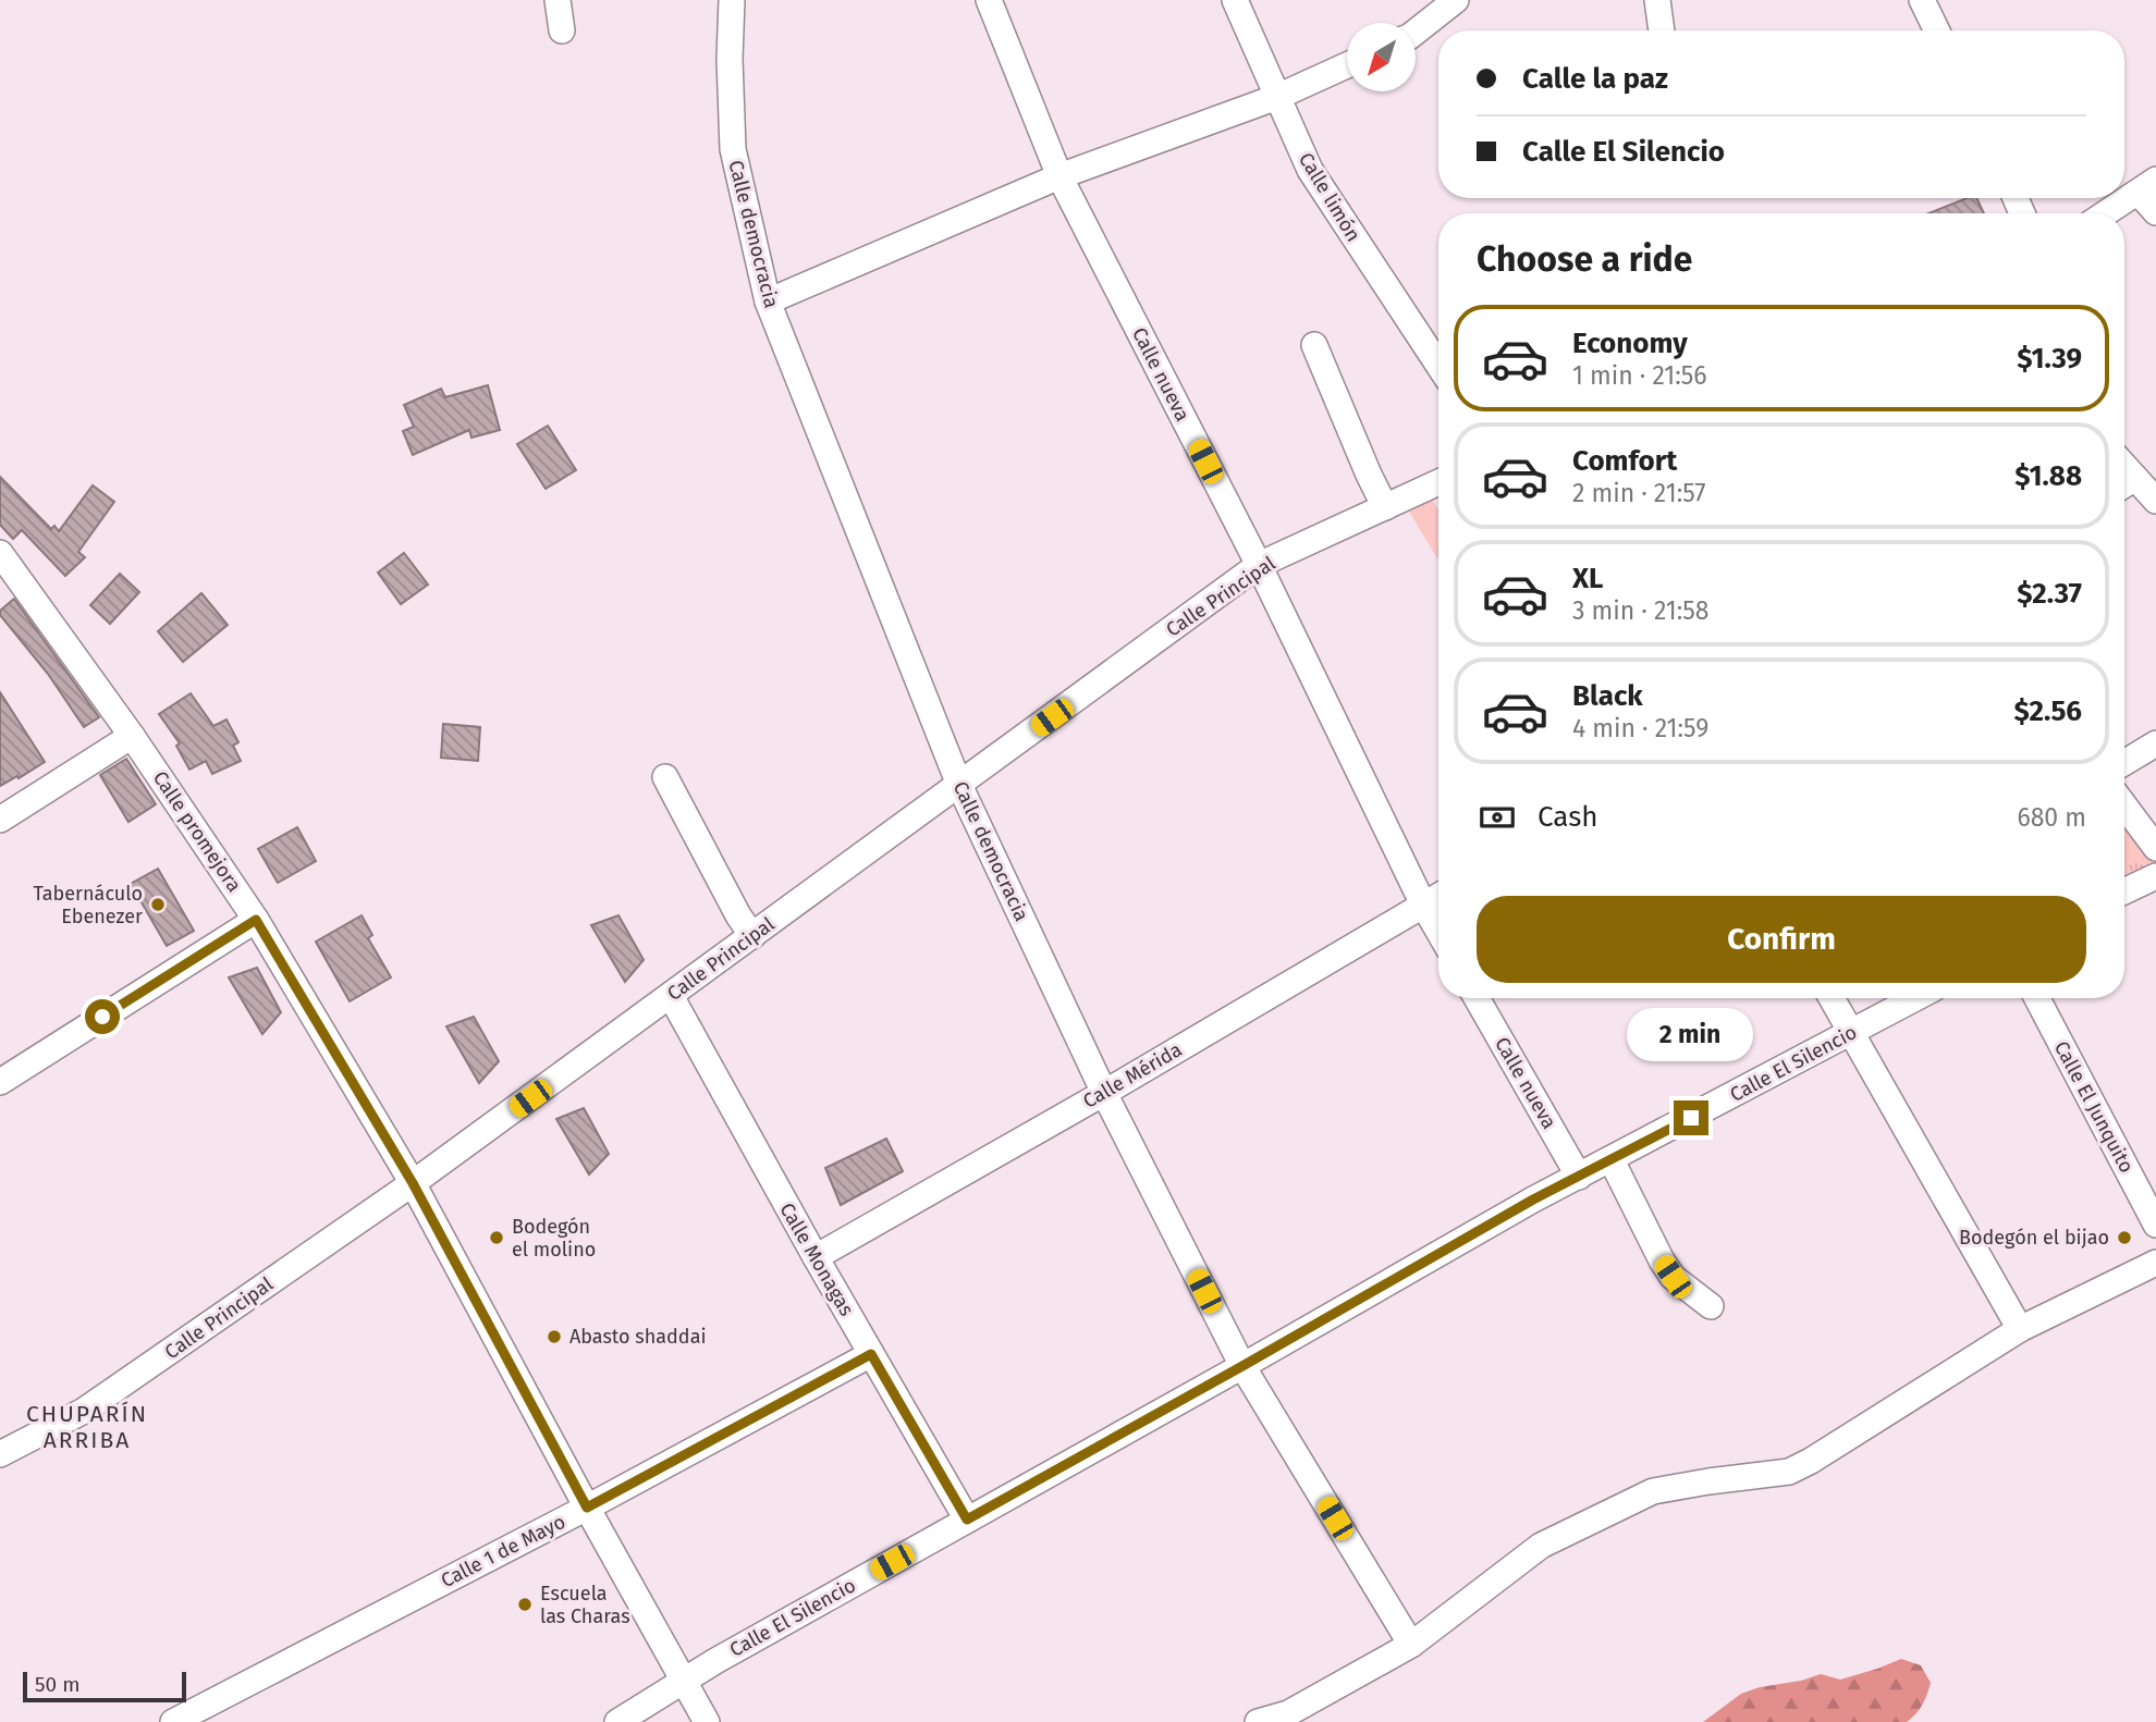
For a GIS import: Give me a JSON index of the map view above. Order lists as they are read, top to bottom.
{
  "streets": {
    "street": [
      "Calle limón",
      "Calle democracia",
      "Calle nueva",
      "Calle Principal",
      "Calle promejora",
      "Calle El Silencio",
      "Calle Mérida",
      "Calle El Junquito",
      "Calle Monagas",
      "Calle 1 de Mayo"
    ]
  },
  "crossings": [
    ["Calle democracia", "Calle Principal"],
    ["Calle democracia", "Calle El Silencio"],
    ["Calle democracia", "Calle Mérida"],
    ["Calle nueva", "Calle Principal"],
    ["Calle nueva", "Calle El Silencio"],
    ["Calle nueva", "Calle Mérida"],
    ["Calle Principal", "Calle promejora"],
    ["Calle Principal", "Calle Monagas"],
    ["Calle promejora", "Calle El Silencio"],
    ["Calle promejora", "Calle 1 de Mayo"],
    ["Calle El Silencio", "Calle Monagas"],
    ["Calle Mérida", "Calle Monagas"],
    ["Calle Monagas", "Calle 1 de Mayo"]
  ],
  "districts": ["CHUPARÍN ARRIBA"],
  "places": [
    "Tabernáculo Ebenezer",
    "Bodegón el molino",
    "Bodegón el bijao",
    "Abasto shaddai",
    "Escuela las Charas"
  ],
  "scale_bar": "50 m",
  "north": "bottom left",
  "page": {
    "banner": ["Calle la paz", "Calle El Silencio"],
    "heading": "Choose a ride",
    "list": [
      {
        "name": "Economy",
        "note": "1 min · 21:56",
        "value": "$1.39"
      },
      {
        "name": "Comfort",
        "note": "2 min · 21:57",
        "value": "$1.88"
      },
      {
        "name": "XL",
        "note": "3 min · 21:58",
        "value": "$2.37"
      },
      {
        "name": "Black",
        "note": "4 min · 21:59",
        "value": "$2.56"
      }
    ],
    "pay": ["Cash", "680 m"],
    "buttons": "Confirm",
    "bubble": "2 min",
    "scale": "50 m"
  }
}
